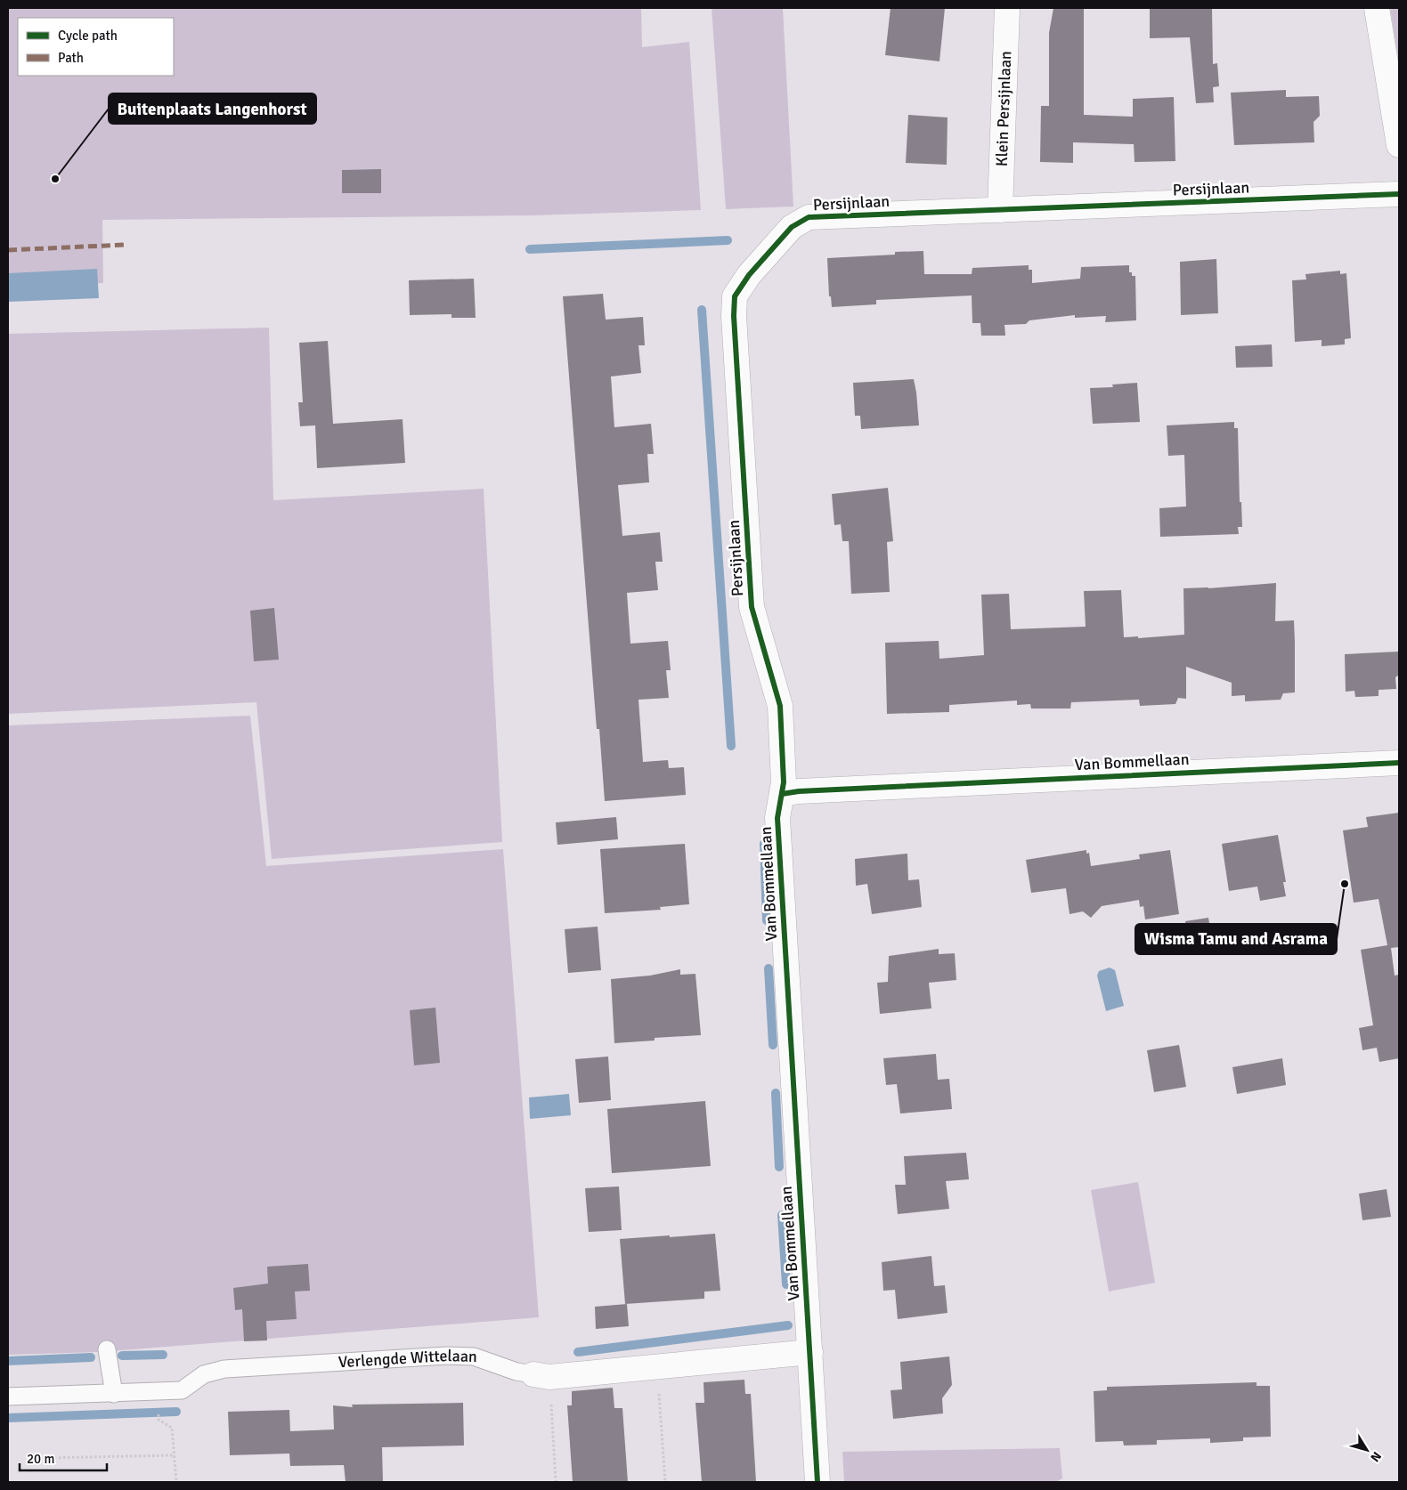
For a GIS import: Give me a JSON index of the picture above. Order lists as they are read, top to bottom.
{
  "streets": {
    "street": [
      "Klein Persijnlaan",
      "Persijnlaan",
      "Van Bommellaan",
      "Verlengde Wittelaan"
    ]
  },
  "crossings": [
    ["Klein Persijnlaan", "Persijnlaan"],
    ["Persijnlaan", "Van Bommellaan"],
    ["Van Bommellaan", "Verlengde Wittelaan"]
  ],
  "places": ["Buitenplaats Langenhorst", "Wisma Tamu and Asrama"],
  "legend": ["Cycle path", "Path"],
  "scale_bar": "20 m",
  "north": "bottom right"
}
